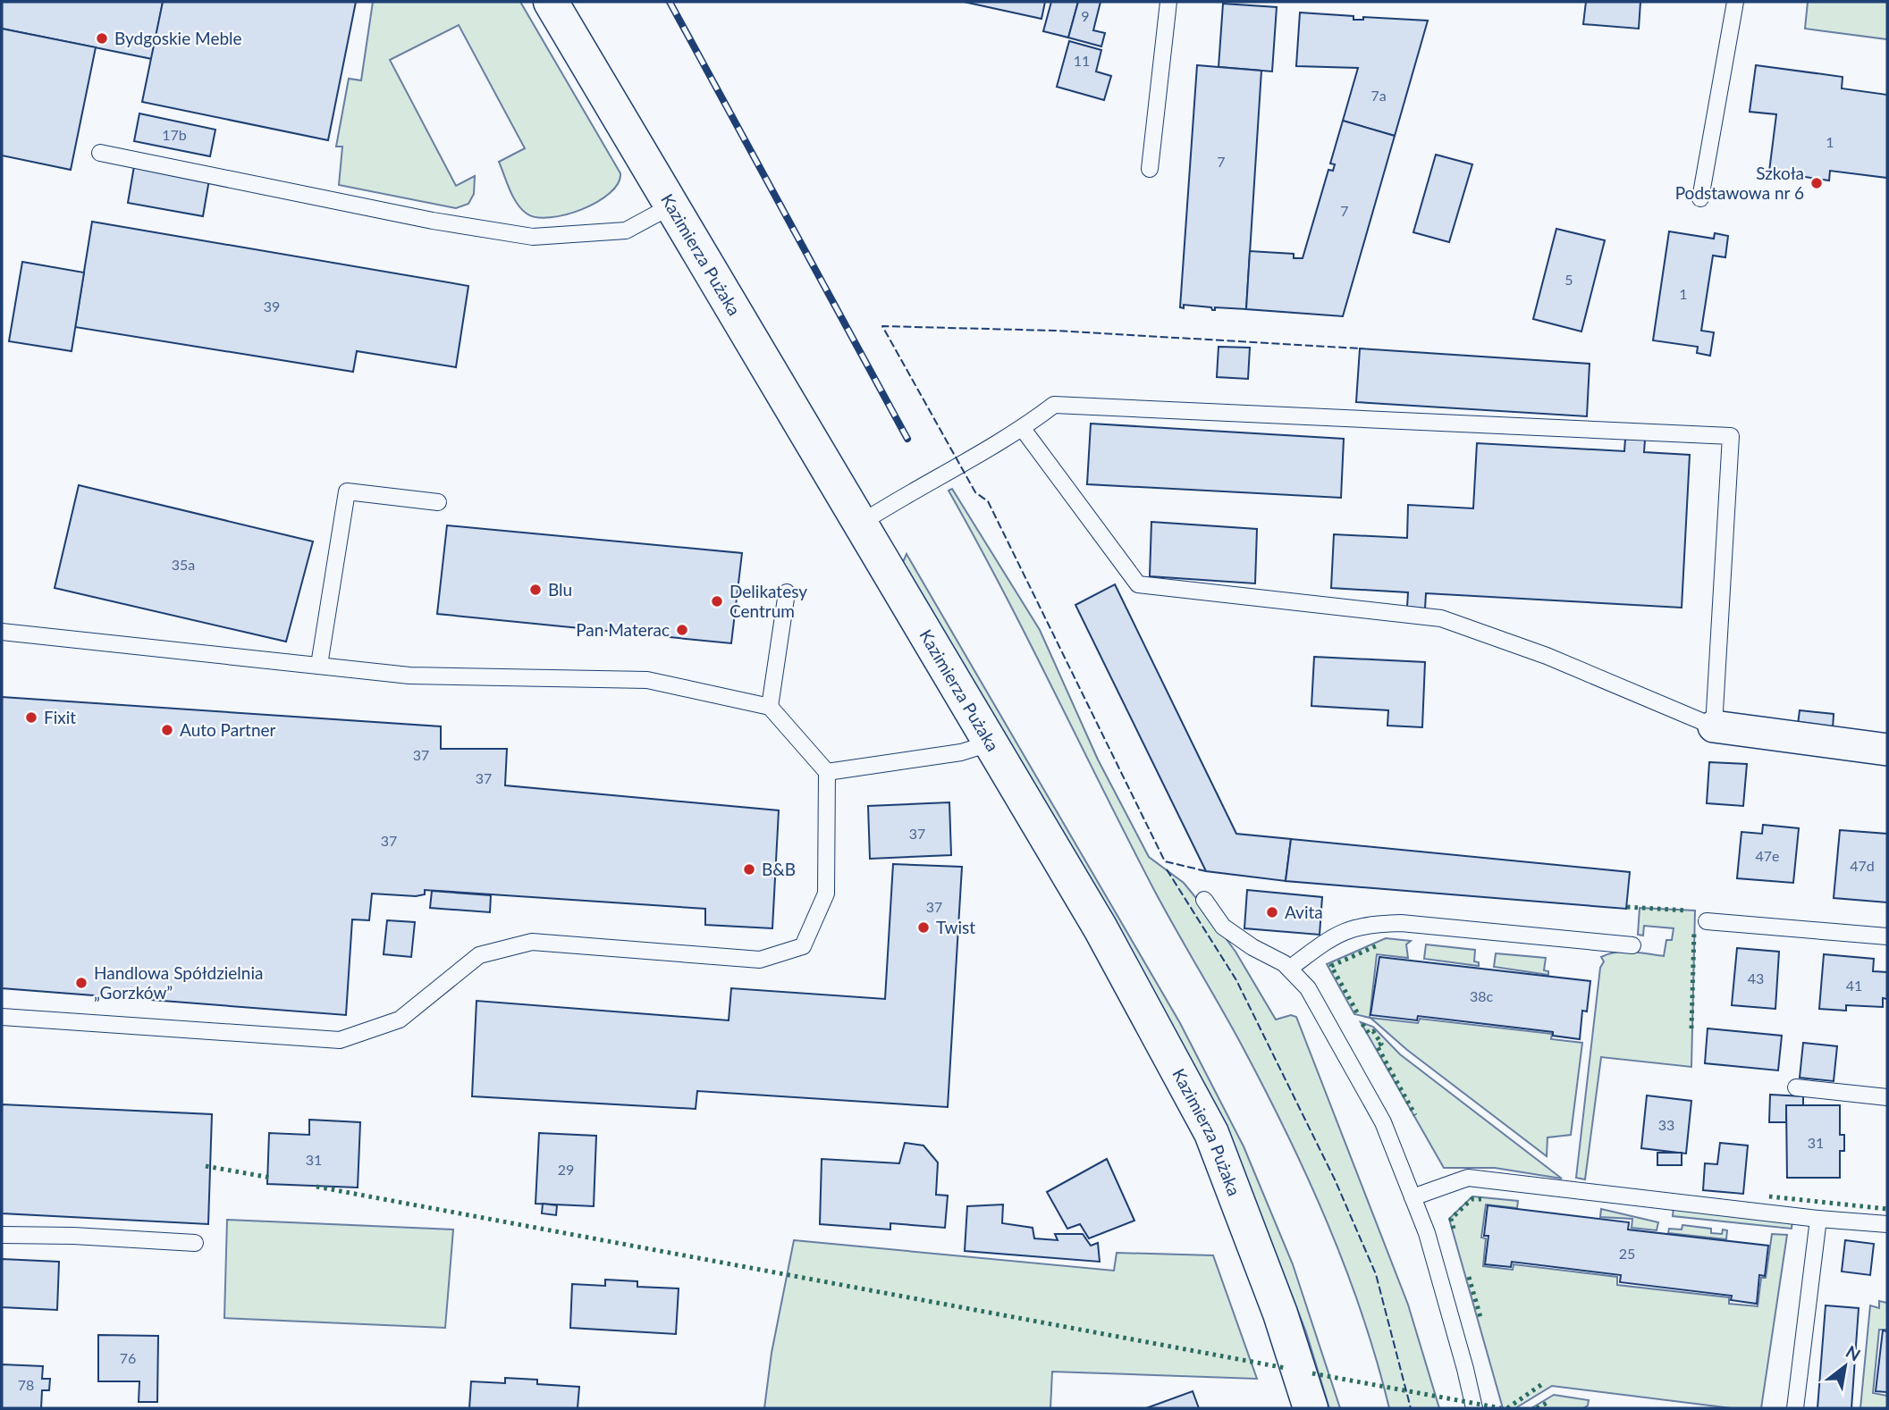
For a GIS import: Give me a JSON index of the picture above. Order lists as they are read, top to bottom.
{
  "streets": {
    "street": ["Kazimierza Pużaka"]
  },
  "places": [
    "Bydgoskie Meble",
    "Szkoła Podstawowa nr 6",
    "Blu",
    "Delikatesy Centrum",
    "Pan Materac",
    "Fixit",
    "Auto Partner",
    "B&B",
    "Avita",
    "Twist",
    "Handlowa Spółdzielnia „Gorzków”"
  ],
  "house_numbers": [
    "9",
    "11",
    "7a",
    "17b",
    "1",
    "7",
    "7",
    "5",
    "1",
    "39",
    "35a",
    "37",
    "37",
    "37",
    "37",
    "47e",
    "47d",
    "37",
    "43",
    "41",
    "38c",
    "33",
    "31",
    "31",
    "29",
    "25",
    "76",
    "78"
  ],
  "north": "top right"
}
